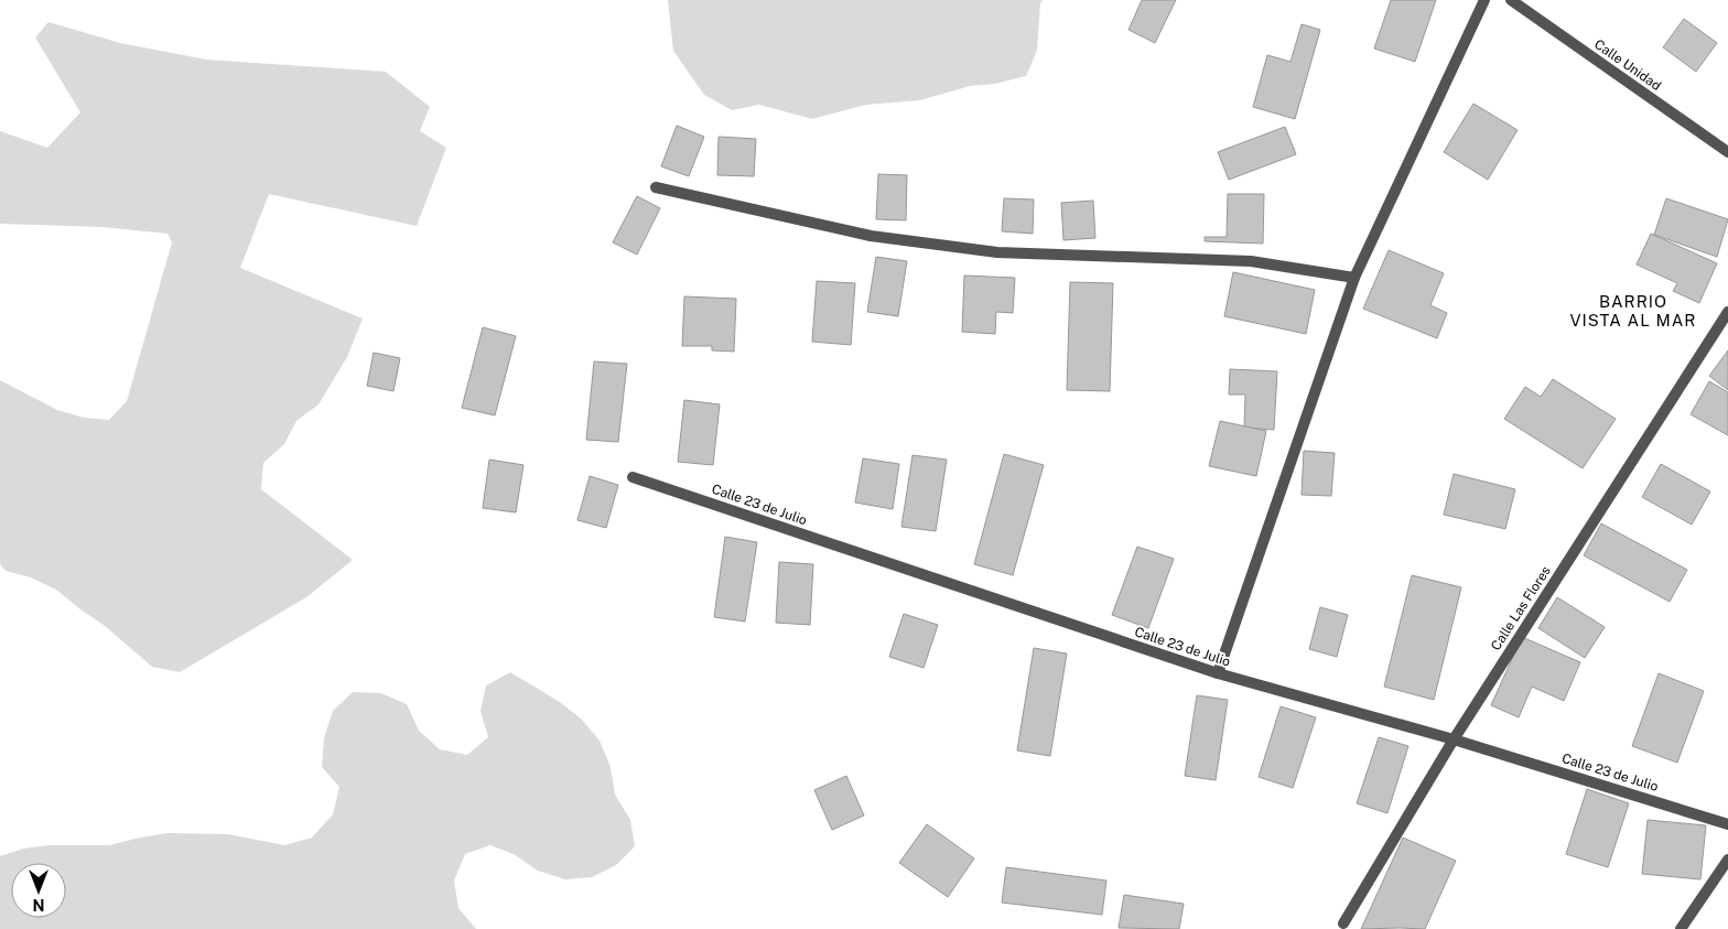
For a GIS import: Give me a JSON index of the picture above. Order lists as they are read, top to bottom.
{
  "streets": {
    "street": ["Calle Unidad", "Calle 23 de Julio", "Calle Las Flores"]
  },
  "crossings": [
    ["Calle 23 de Julio", "Calle Las Flores"]
  ],
  "districts": ["BARRIO VISTA AL MAR"],
  "north": "bottom"
}
